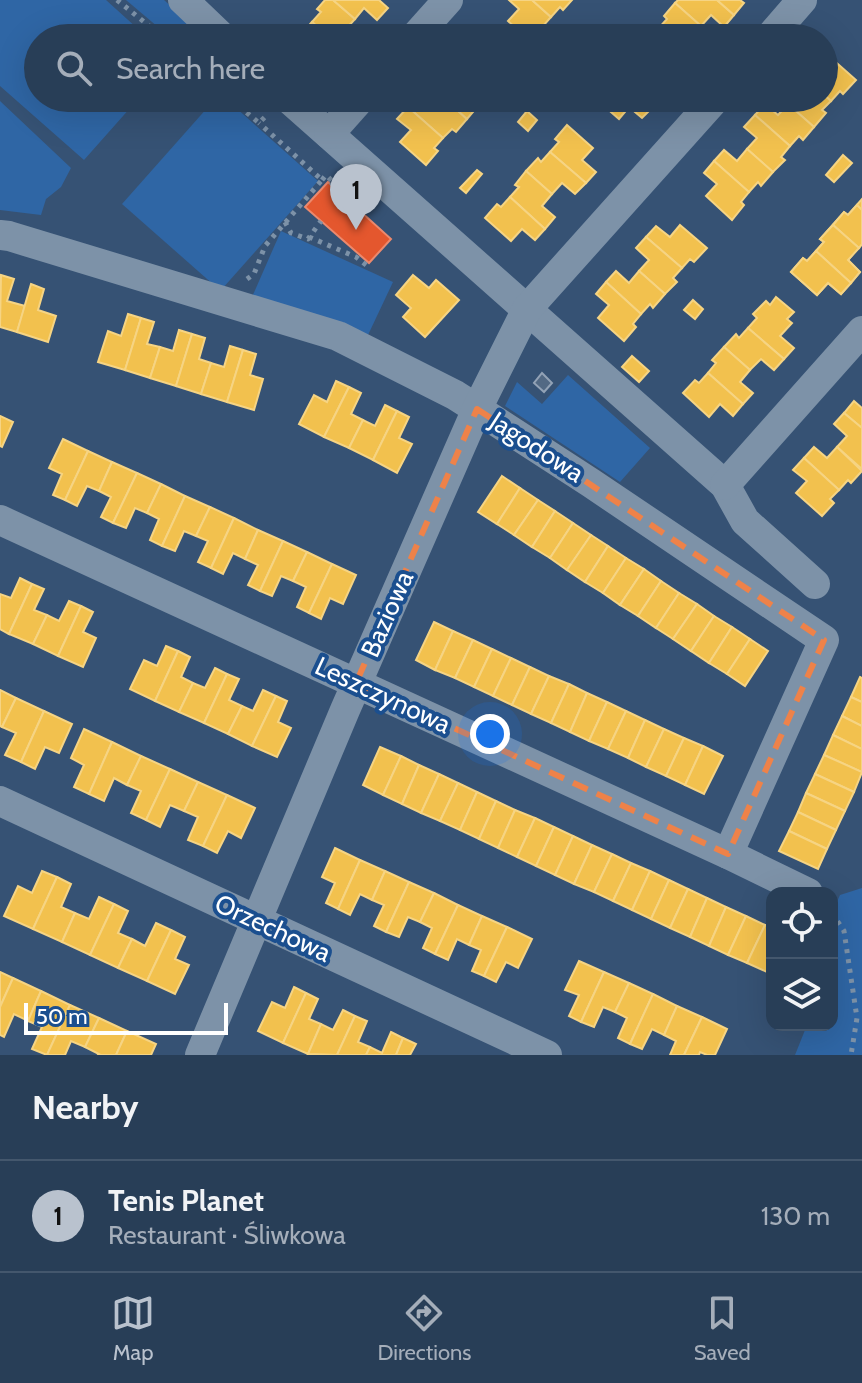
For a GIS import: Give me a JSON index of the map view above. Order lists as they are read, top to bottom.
{
  "streets": {
    "street": [
      "Jagodowa",
      "Baziowa",
      "Leszczynowa",
      "Orzechowa"
    ]
  },
  "crossings": [
    ["Jagodowa", "Baziowa"],
    ["Jagodowa", "Leszczynowa"],
    ["Baziowa", "Leszczynowa"],
    ["Baziowa", "Orzechowa"]
  ],
  "scale_bar": "50 m",
  "page": {
    "search": "Search here",
    "pins": "1",
    "scale": "50 m",
    "heading": "Nearby",
    "list": [
      {
        "mark": "1",
        "name": "Tenis Planet",
        "note": "Restaurant · Śliwkowa",
        "value": "130 m"
      }
    ],
    "nav": ["Map", "Directions", "Saved"]
  }
}
